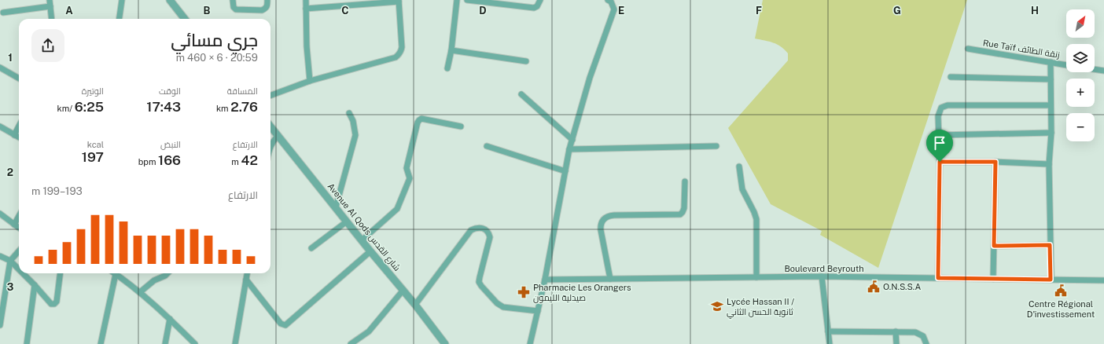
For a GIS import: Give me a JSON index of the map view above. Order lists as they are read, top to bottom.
{
  "streets": {
    "street": ["Rue Taïf زنقة الطائف", "Avenue Al Qods شارع القدس", "Boulevard Beyrouth"]
  },
  "places": {
    "public building": ["O.N.S.S.A", "Centre Régional D'investissement"],
    "pharmacy": ["Pharmacie Les Orangers صيدلية الليمون"],
    "school or university": ["Lycée Hassan II / ثانوية الحسن الثاني"]
  },
  "north": "top right",
  "page": {
    "map_buttons": ["+", "−"],
    "heading": ["جري مسائي", "20:59 · 6 × 460 m"],
    "stats": [
      ["المسافة", "2.76 km"],
      ["الوقت", "17:43"],
      ["الوتيرة", "6:25 /km"],
      ["الارتفاع", "42 m"],
      ["النبض", "166 bpm"],
      ["kcal", "197"]
    ],
    "chart": ["الارتفاع", "193–199 m"]
  },
  "grid": {
    "columns": [
      "A",
      "B",
      "C",
      "D",
      "E",
      "F",
      "G",
      "H"
    ],
    "rows": ["1", "2", "3"]
  }
}
